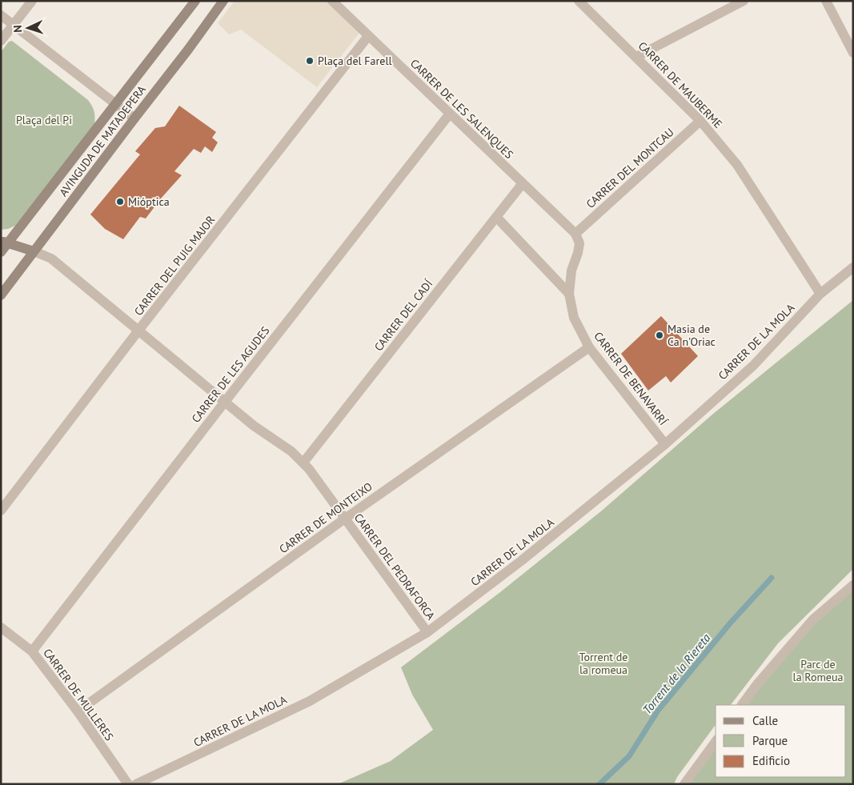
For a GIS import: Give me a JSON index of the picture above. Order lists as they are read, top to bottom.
{
  "streets": {
    "street": [
      "CARRER DE MAUBERME",
      "CARRER DE LES SALENQUES",
      "AVINGUDA DE MATADEPERA",
      "CARRER DEL MONTCAU",
      "CARRER DEL PUIG MAJOR",
      "CARRER DEL CADÍ",
      "CARRER DE LA MOLA",
      "CARRER DE LES AGUDES",
      "CARRER DE BENAVARRÍ",
      "CARRER DE MONTEIXO",
      "CARRER DEL PEDRAFORCA",
      "CARRER DE MULLERES"
    ]
  },
  "crossings": [
    ["CARRER DE MAUBERME", "CARRER DEL MONTCAU"],
    ["CARRER DE MAUBERME", "CARRER DE LA MOLA"],
    ["CARRER DE LES SALENQUES", "CARRER DEL MONTCAU"],
    ["CARRER DE LES SALENQUES", "CARRER DEL PUIG MAJOR"],
    ["CARRER DE LES SALENQUES", "CARRER DEL CADÍ"],
    ["CARRER DE LES SALENQUES", "CARRER DE LES AGUDES"],
    ["CARRER DE LES SALENQUES", "CARRER DE BENAVARRÍ"],
    ["AVINGUDA DE MATADEPERA", "CARRER DEL PEDRAFORCA"],
    ["CARRER DEL MONTCAU", "CARRER DE BENAVARRÍ"],
    ["CARRER DEL PUIG MAJOR", "CARRER DEL PEDRAFORCA"],
    ["CARRER DEL CADÍ", "CARRER DEL PEDRAFORCA"],
    ["CARRER DE LA MOLA", "CARRER DE BENAVARRÍ"],
    ["CARRER DE LA MOLA", "CARRER DEL PEDRAFORCA"],
    ["CARRER DE LES AGUDES", "CARRER DEL PEDRAFORCA"],
    ["CARRER DE LES AGUDES", "CARRER DE MULLERES"],
    ["CARRER DE BENAVARRÍ", "CARRER DE MONTEIXO"],
    ["CARRER DE MONTEIXO", "CARRER DEL PEDRAFORCA"],
    ["CARRER DE MONTEIXO", "CARRER DE MULLERES"]
  ],
  "water": ["Torrent de la Riereta"],
  "parks": ["Plaça del Pi", "Torrent de la romeua", "Parc de la Romeua"],
  "places": ["Plaça del Farell", "Mióptica", "Masia de Ca n'Oriac"],
  "legend": ["Calle", "Parque", "Edificio"],
  "north": "left"
}
